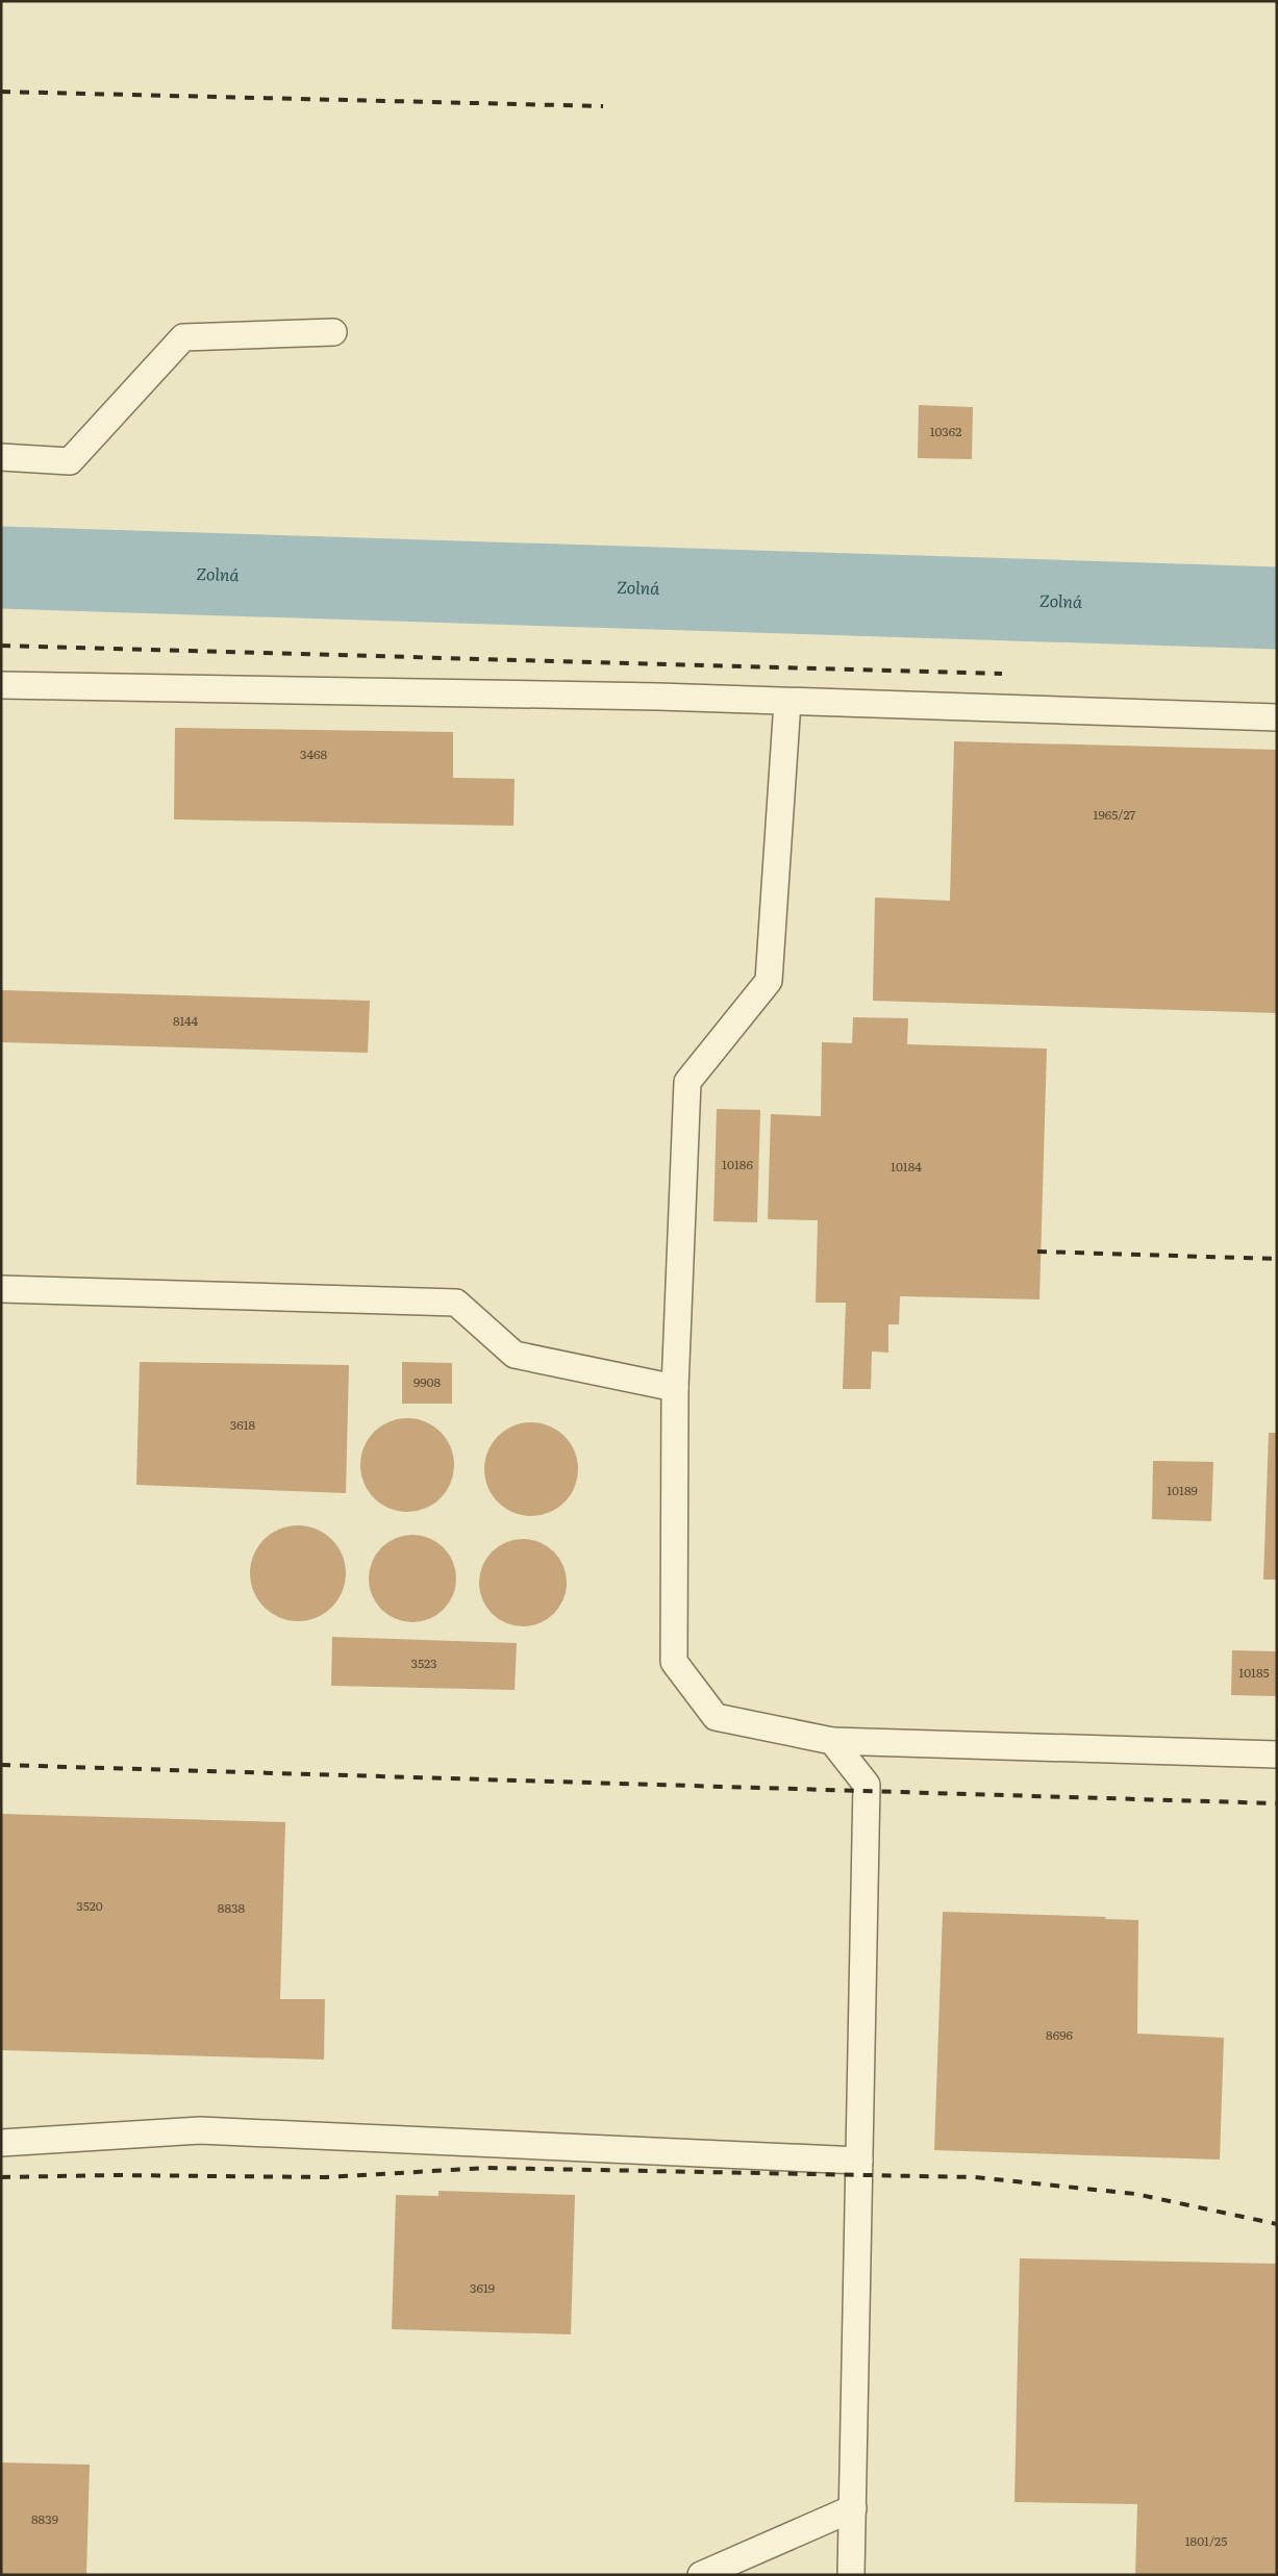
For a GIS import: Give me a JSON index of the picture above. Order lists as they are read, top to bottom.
{
  "water": ["Zolná"],
  "house_numbers": [
    "10362",
    "3468",
    "1965/27",
    "8144",
    "10186",
    "10184",
    "9908",
    "3618",
    "10189",
    "3523",
    "10185",
    "3520",
    "8838",
    "8696",
    "3619",
    "8839",
    "1801/25"
  ]
}
